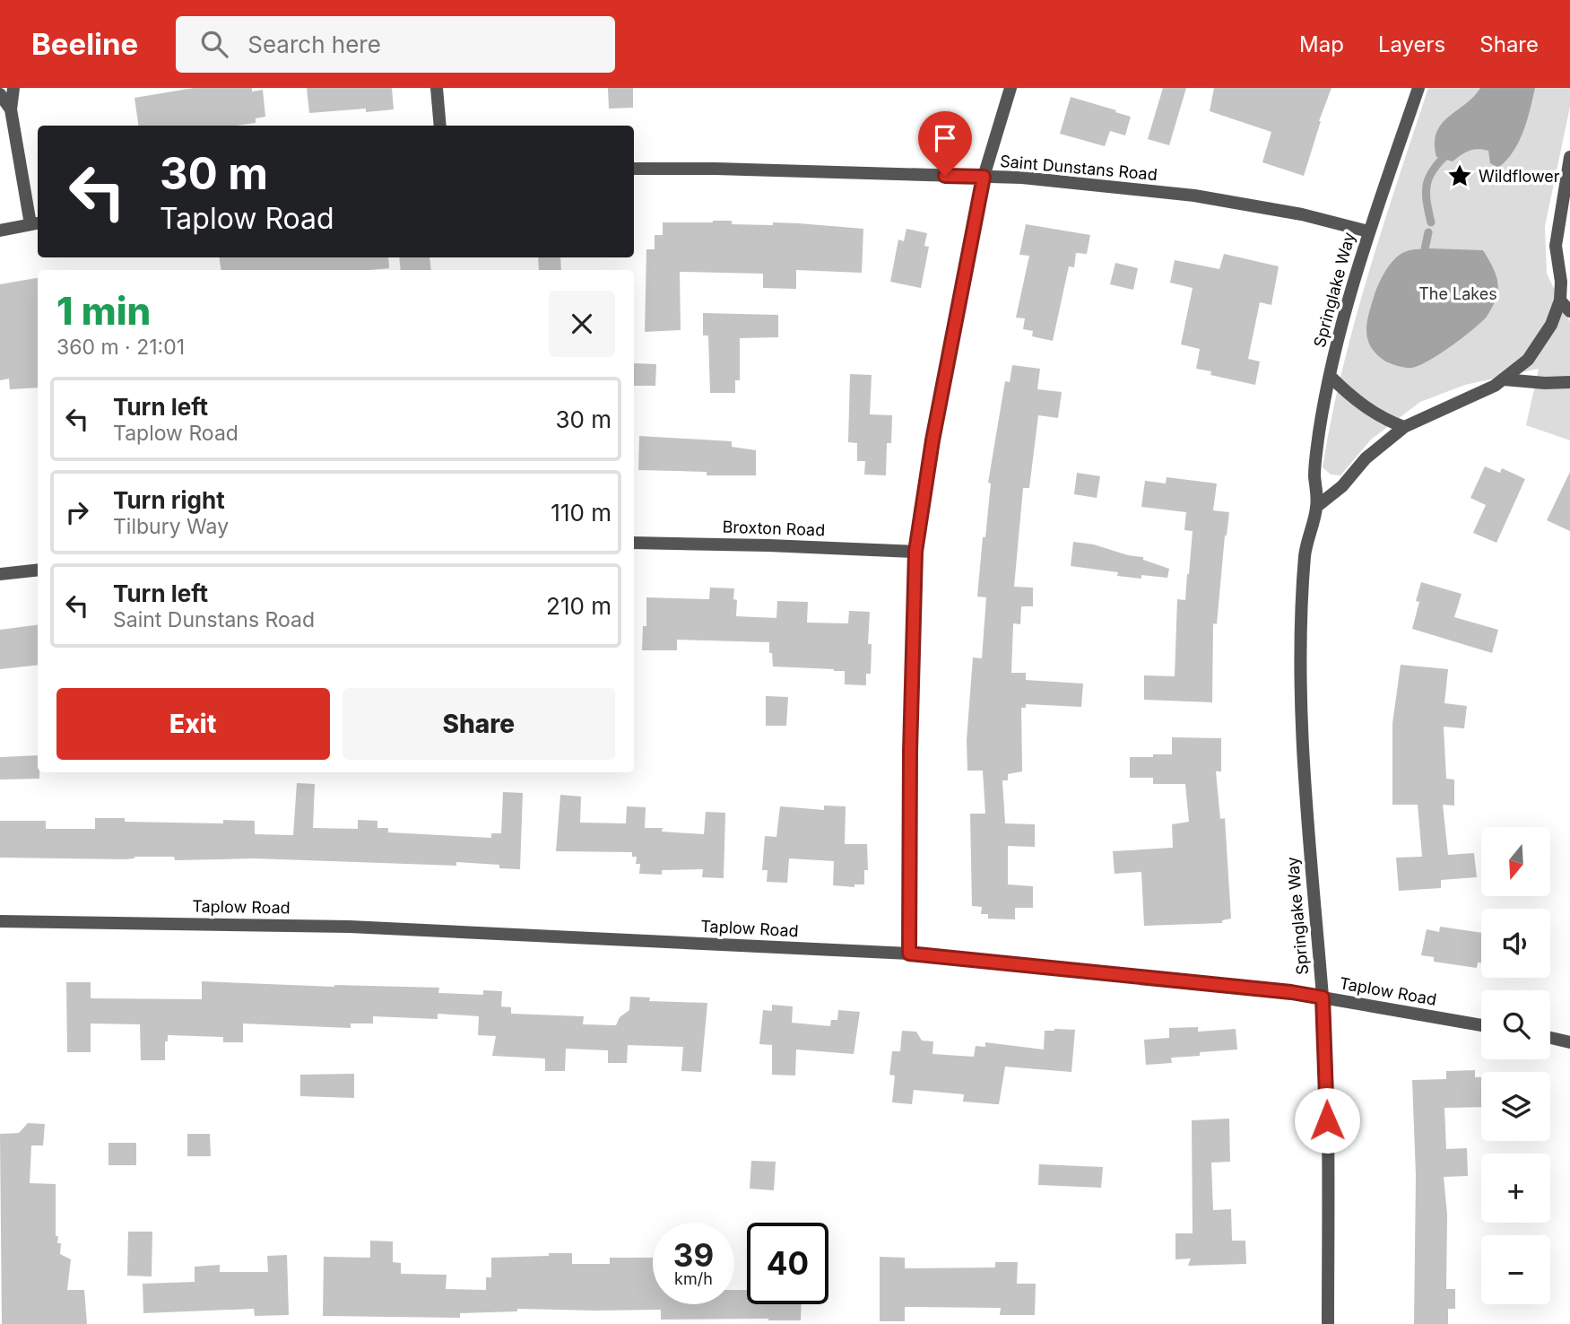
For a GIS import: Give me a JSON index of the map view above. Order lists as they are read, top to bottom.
{
  "streets": {
    "street": [
      "Saint Dunstans Road",
      "Springlake Way",
      "Broxton Road",
      "Taplow Road"
    ]
  },
  "crossings": [
    ["Saint Dunstans Road", "Springlake Way"],
    ["Springlake Way", "Taplow Road"]
  ],
  "parks": ["The Lakes"],
  "places": {
    "place": ["Wildflower"]
  },
  "north": "bottom",
  "page": {
    "header": "Beeline",
    "search": "Search here",
    "nav": ["Map", "Layers", "Share"],
    "turn": ["30 m", "Taplow Road"],
    "heading": ["1 min", "360 m · 21:01"],
    "list": [
      {
        "name": "Turn left",
        "note": "Taplow Road",
        "value": "30 m"
      },
      {
        "name": "Turn right",
        "note": "Tilbury Way",
        "value": "110 m"
      },
      {
        "name": "Turn left",
        "note": "Saint Dunstans Road",
        "value": "210 m"
      }
    ],
    "buttons": ["Exit", "Share"],
    "map_buttons": ["+", "−"],
    "speed": "39 km/h",
    "limit": "40"
  }
}
